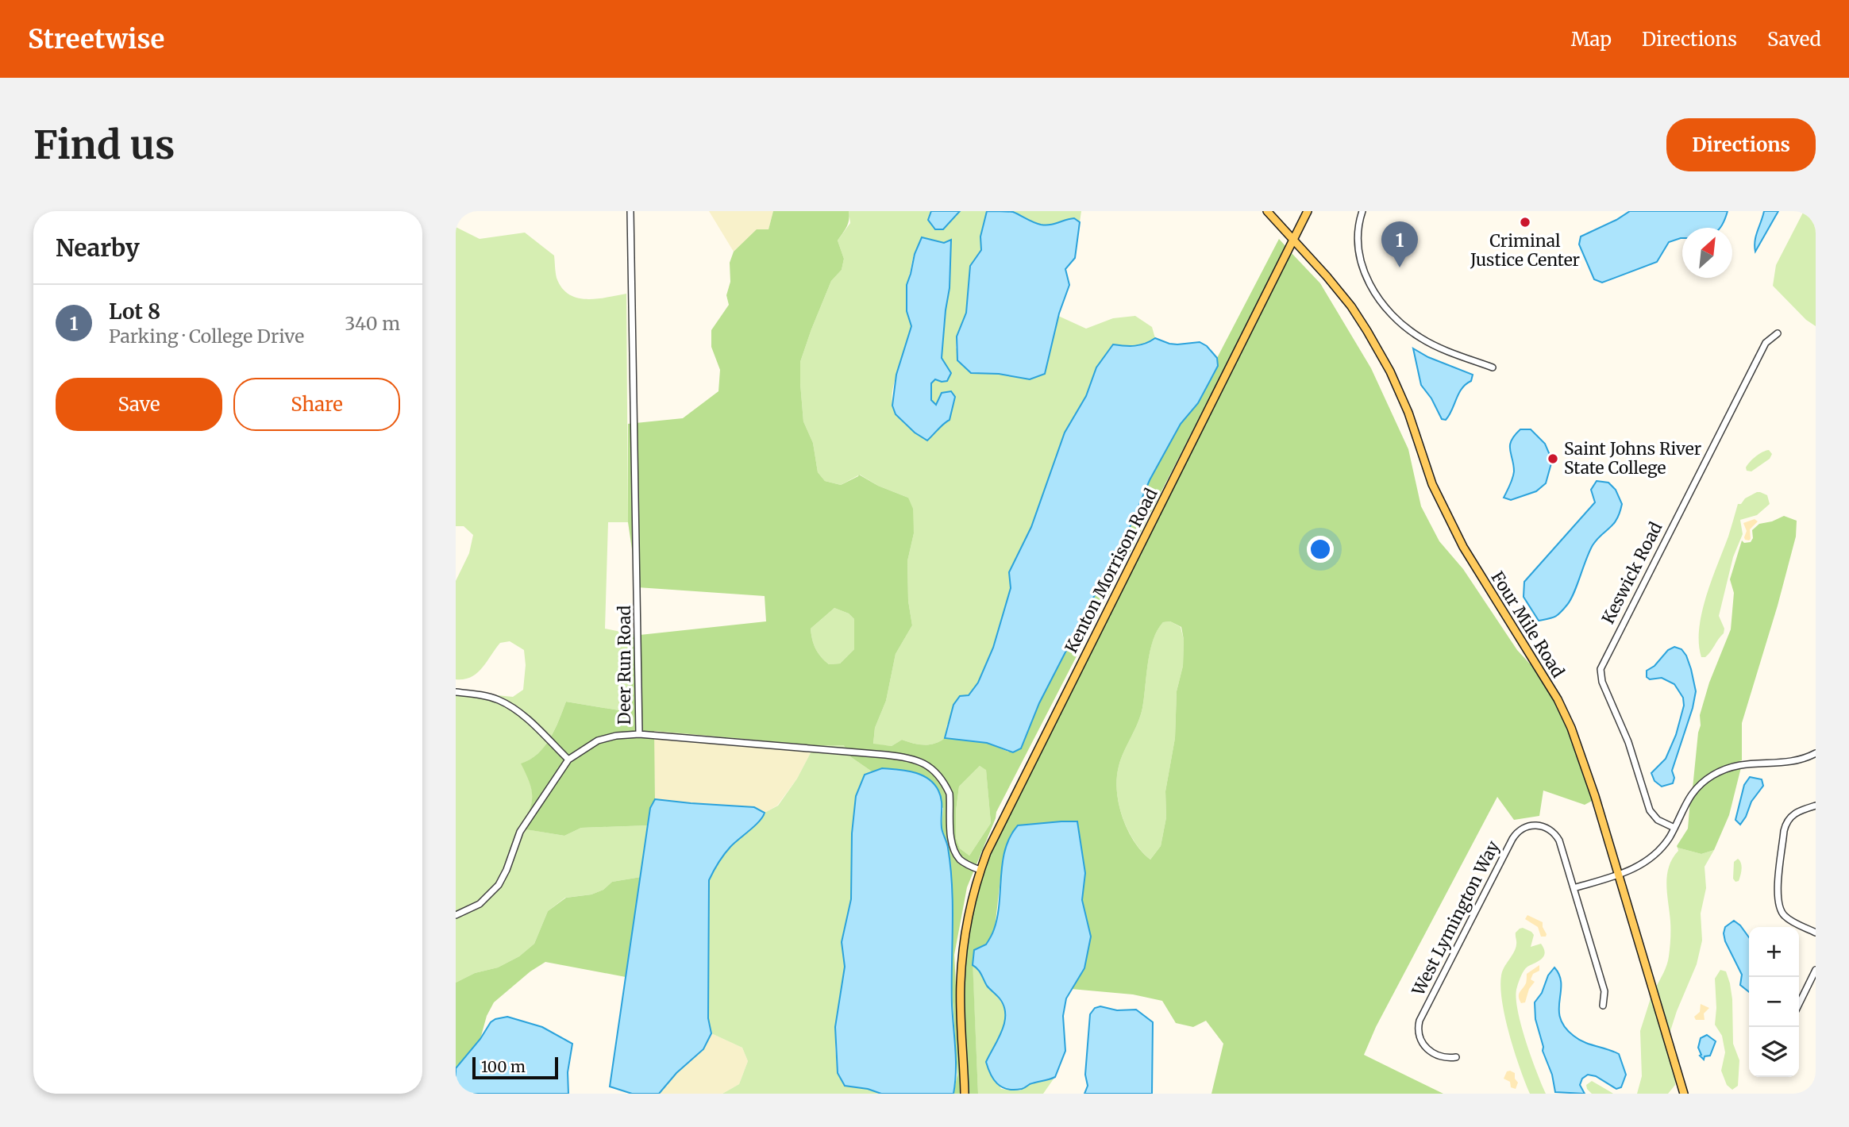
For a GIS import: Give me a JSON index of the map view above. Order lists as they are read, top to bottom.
{
  "streets": {
    "main road": ["Kenton Morrison Road", "Four Mile Road"],
    "street": ["Keswick Road", "Deer Run Road", "West Lymington Way"]
  },
  "crossings": [
    ["Kenton Morrison Road", "Four Mile Road"],
    ["Kenton Morrison Road", "Deer Run Road"]
  ],
  "places": ["Criminal Justice Center", "Saint Johns River State College"],
  "scale_bar": "100 m",
  "north": "top right",
  "page": {
    "header": "Streetwise",
    "nav": ["Map", "Directions", "Saved"],
    "buttons": [
      "Directions",
      ["Save", "Share"]
    ],
    "title": "Find us",
    "heading": "Nearby",
    "pins": "1",
    "list": [
      {
        "mark": "1",
        "name": "Lot 8",
        "note": "Parking · College Drive",
        "value": "340 m"
      }
    ],
    "map_buttons": ["+", "−"],
    "scale": "100 m"
  }
}
